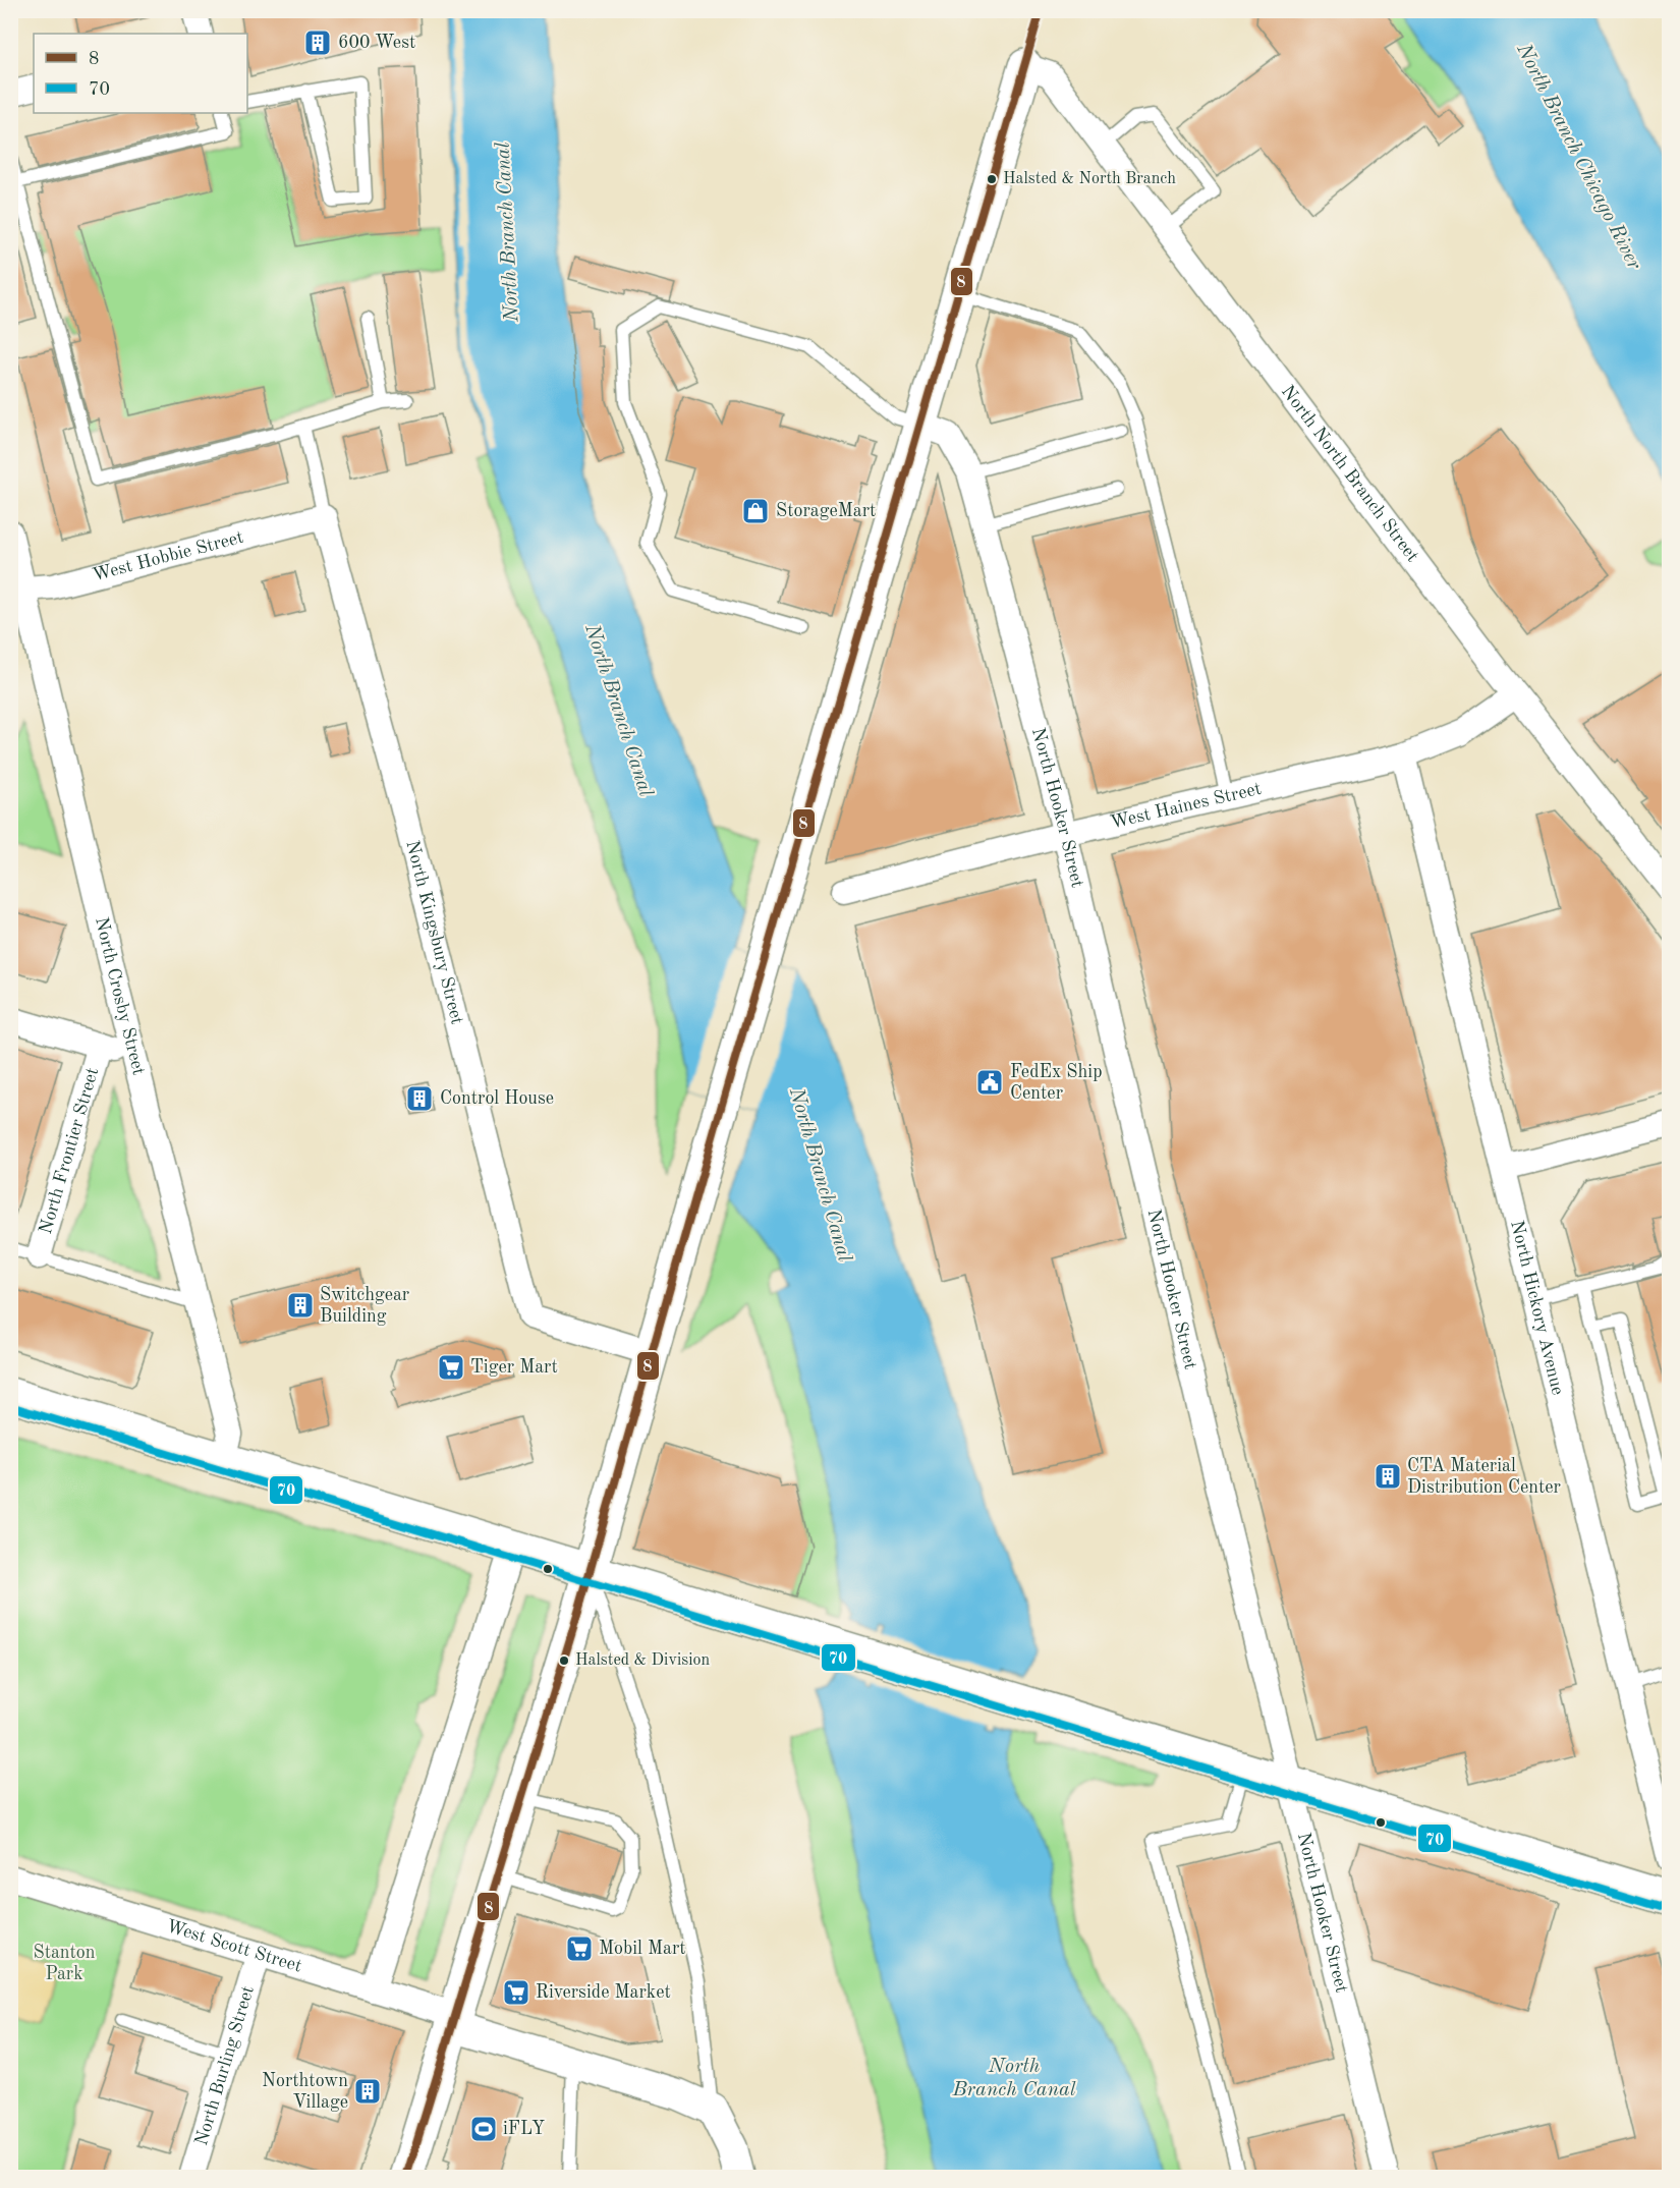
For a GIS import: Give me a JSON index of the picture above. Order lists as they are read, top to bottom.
{
  "streets": {
    "street": [
      "North North Branch Street",
      "West Hobbie Street",
      "West Haines Street",
      "North Hooker Street",
      "North Kingsbury Street",
      "North Crosby Street",
      "North Frontier Street",
      "North Hickory Avenue",
      "West Scott Street",
      "North Burling Street"
    ]
  },
  "crossings": [
    ["North North Branch Street", "West Haines Street"],
    ["West Hobbie Street", "North Kingsbury Street"],
    ["West Hobbie Street", "North Crosby Street"],
    ["West Haines Street", "North Hooker Street"],
    ["West Haines Street", "North Hickory Avenue"],
    ["West Scott Street", "North Burling Street"]
  ],
  "water": ["North Branch Chicago River", "North Branch Canal"],
  "parks": ["Stanton Park"],
  "places": {
    "building": [
      "600 West",
      "Control House",
      "Switchgear Building",
      "CTA Material Distribution Center",
      "Northtown Village"
    ],
    "other": ["Halsted & North Branch", "Halsted & Division"],
    "shop": ["StorageMart"],
    "public building": ["FedEx Ship Center"],
    "supermarket": ["Tiger Mart", "Mobil Mart", "Riverside Market"],
    "sports": ["iFLY"]
  },
  "lines": ["transit line 8", "transit line 70"],
  "legend": ["8", "70"]
}
